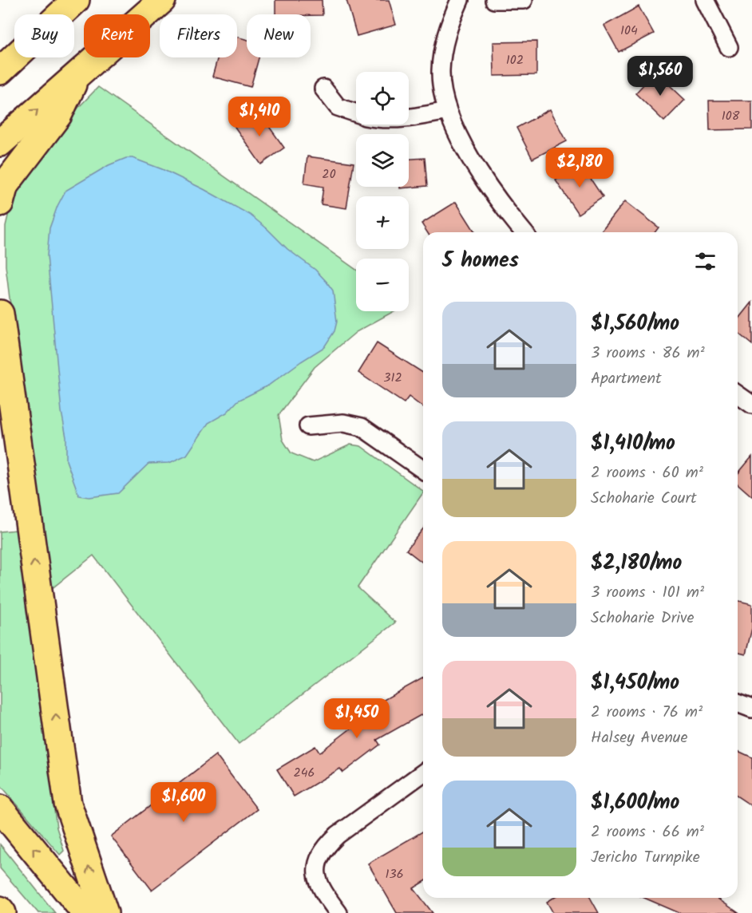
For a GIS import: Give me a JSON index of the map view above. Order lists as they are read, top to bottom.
{
  "house_numbers": [
    "104",
    "102",
    "108",
    "20",
    "312",
    "246",
    "136"
  ],
  "page": {
    "chip": [
      "Buy",
      "Rent",
      "Filters",
      "New"
    ],
    "price": [
      "$1,560",
      "$1,410",
      "$2,180",
      "$1,450",
      "$1,600"
    ],
    "map_buttons": ["+", "−"],
    "heading": "5 homes",
    "list": [
      {
        "name": "$1,560/mo",
        "note": "3 rooms · 86 m² · Apartment"
      },
      {
        "name": "$1,410/mo",
        "note": "2 rooms · 60 m² · Schoharie Court"
      },
      {
        "name": "$2,180/mo",
        "note": "3 rooms · 101 m² · Schoharie Drive"
      },
      {
        "name": "$1,450/mo",
        "note": "2 rooms · 76 m² · Halsey Avenue"
      },
      {
        "name": "$1,600/mo",
        "note": "2 rooms · 66 m² · Jericho Turnpike"
      }
    ]
  }
}
